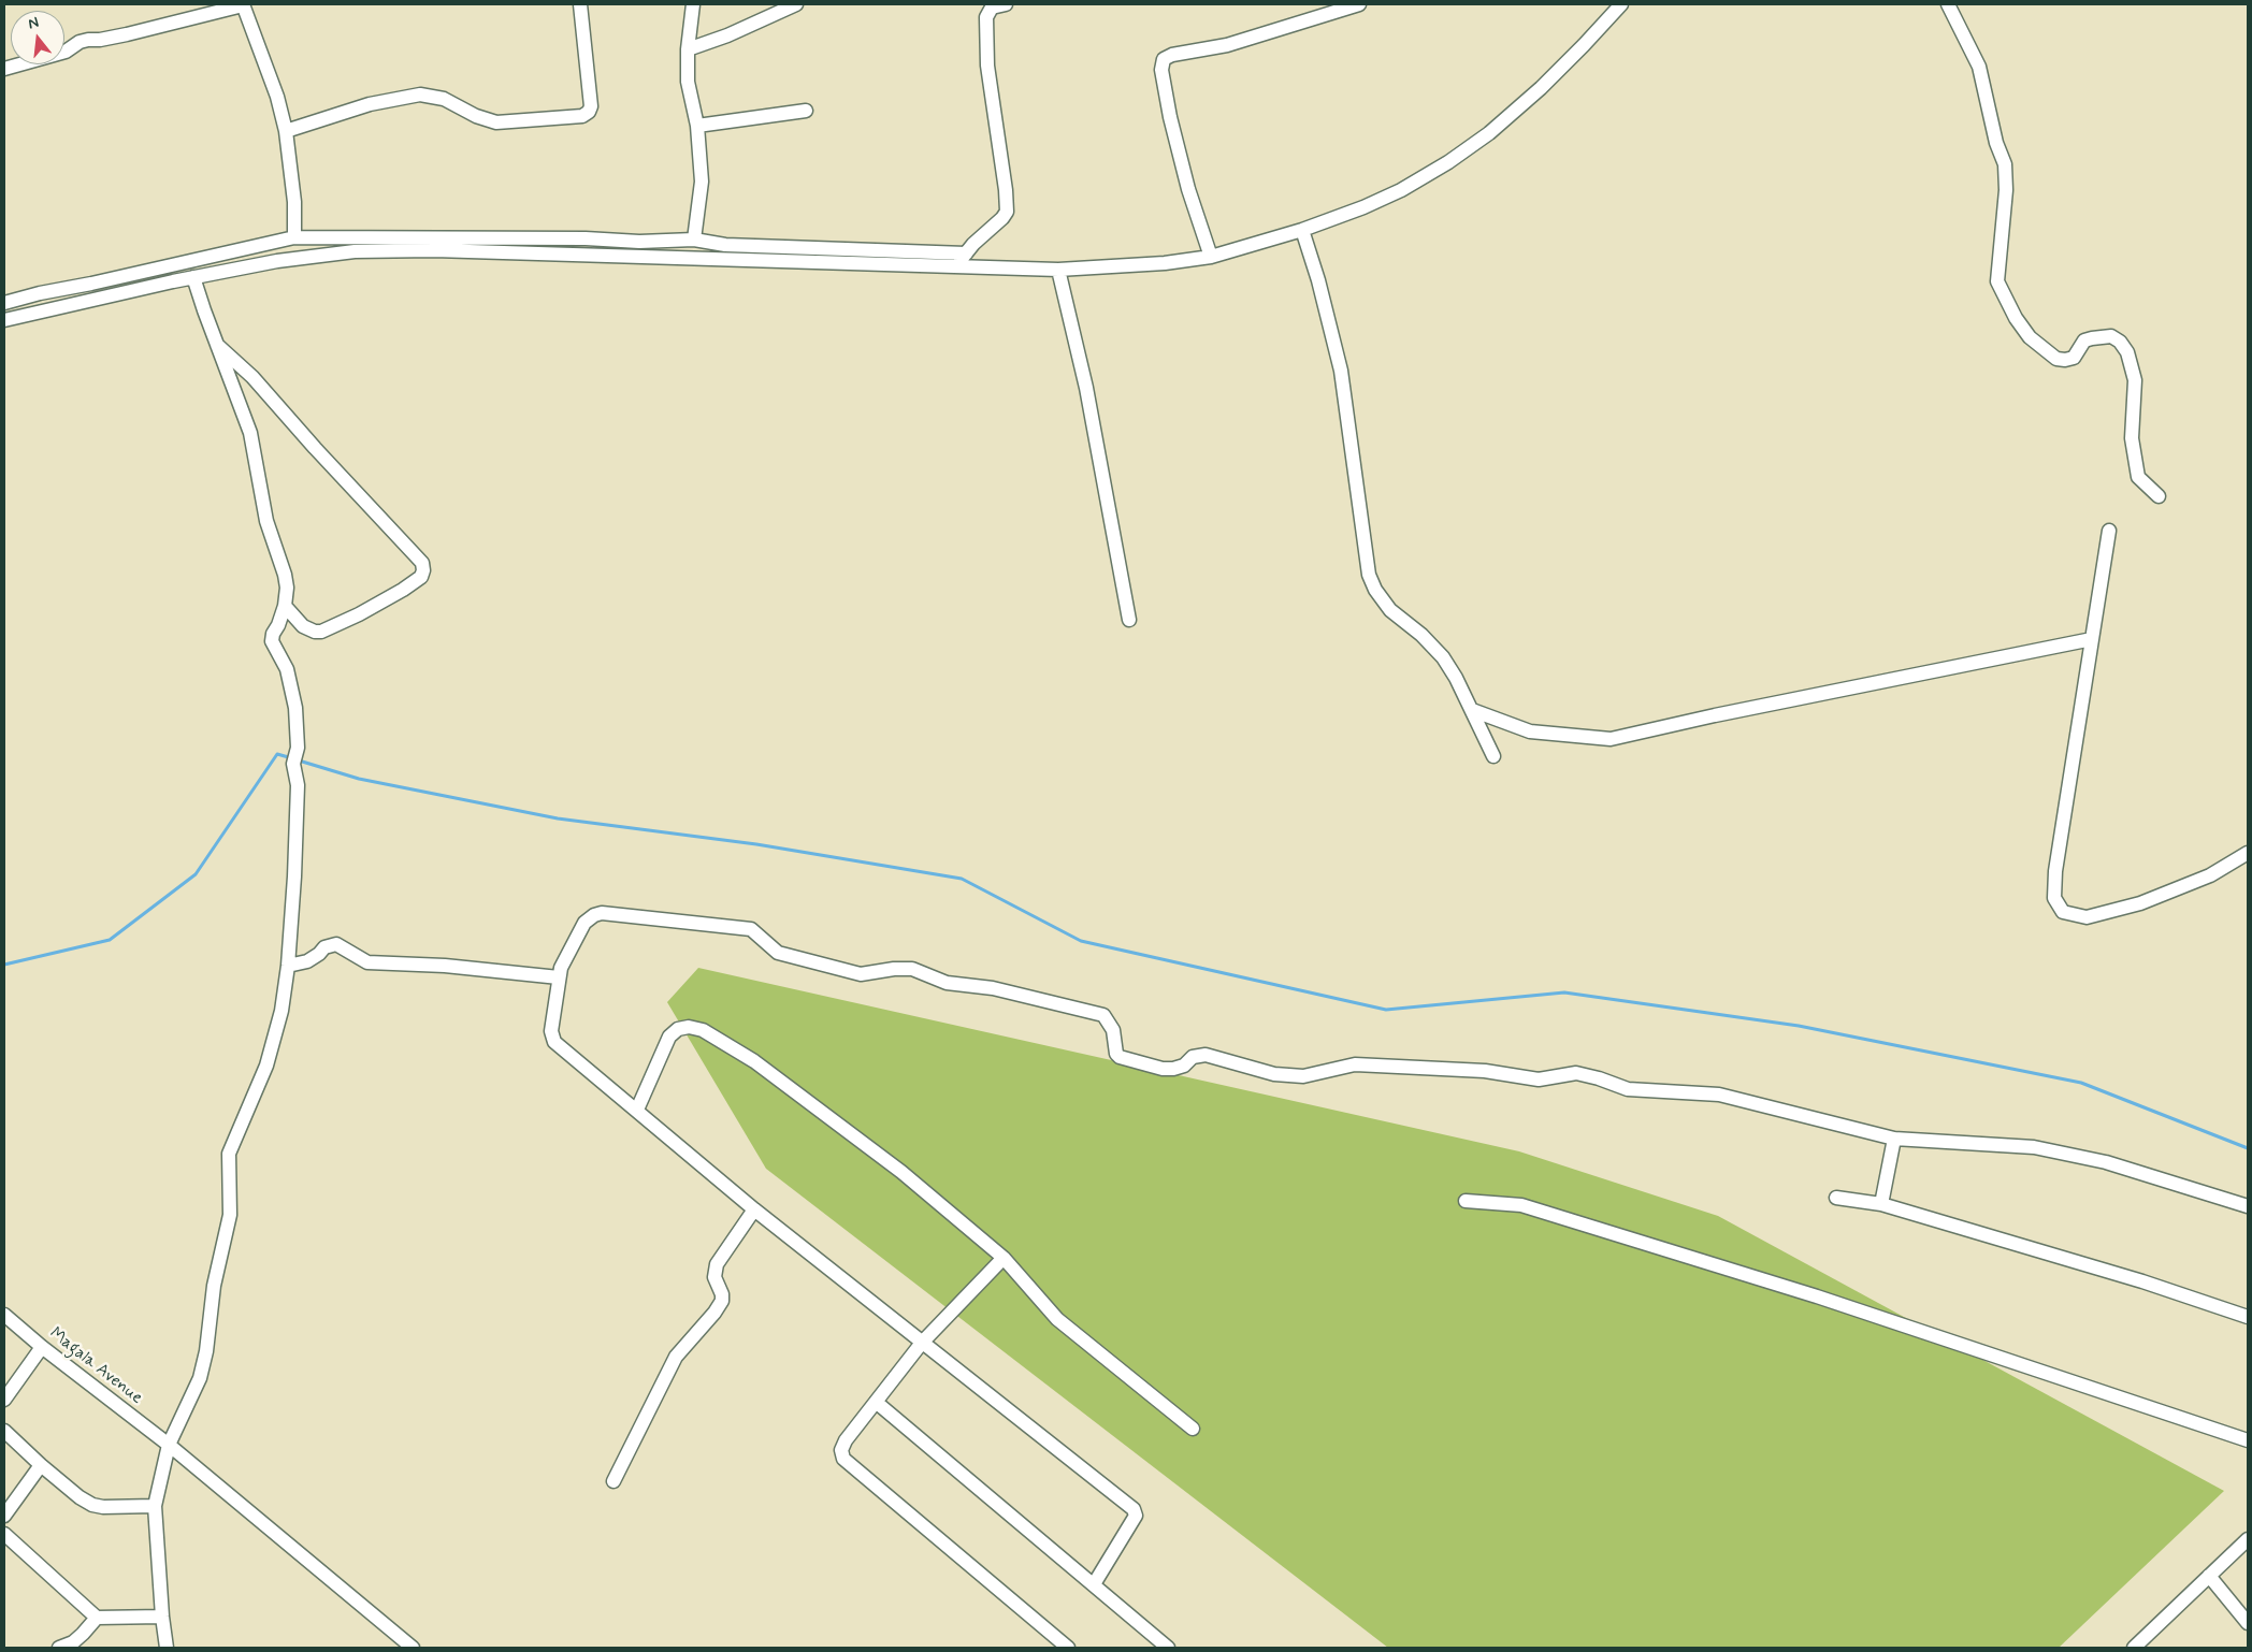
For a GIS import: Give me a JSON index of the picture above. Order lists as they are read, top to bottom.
{
  "streets": {
    "street": ["Magala Avenue"]
  },
  "north": "top"
}
